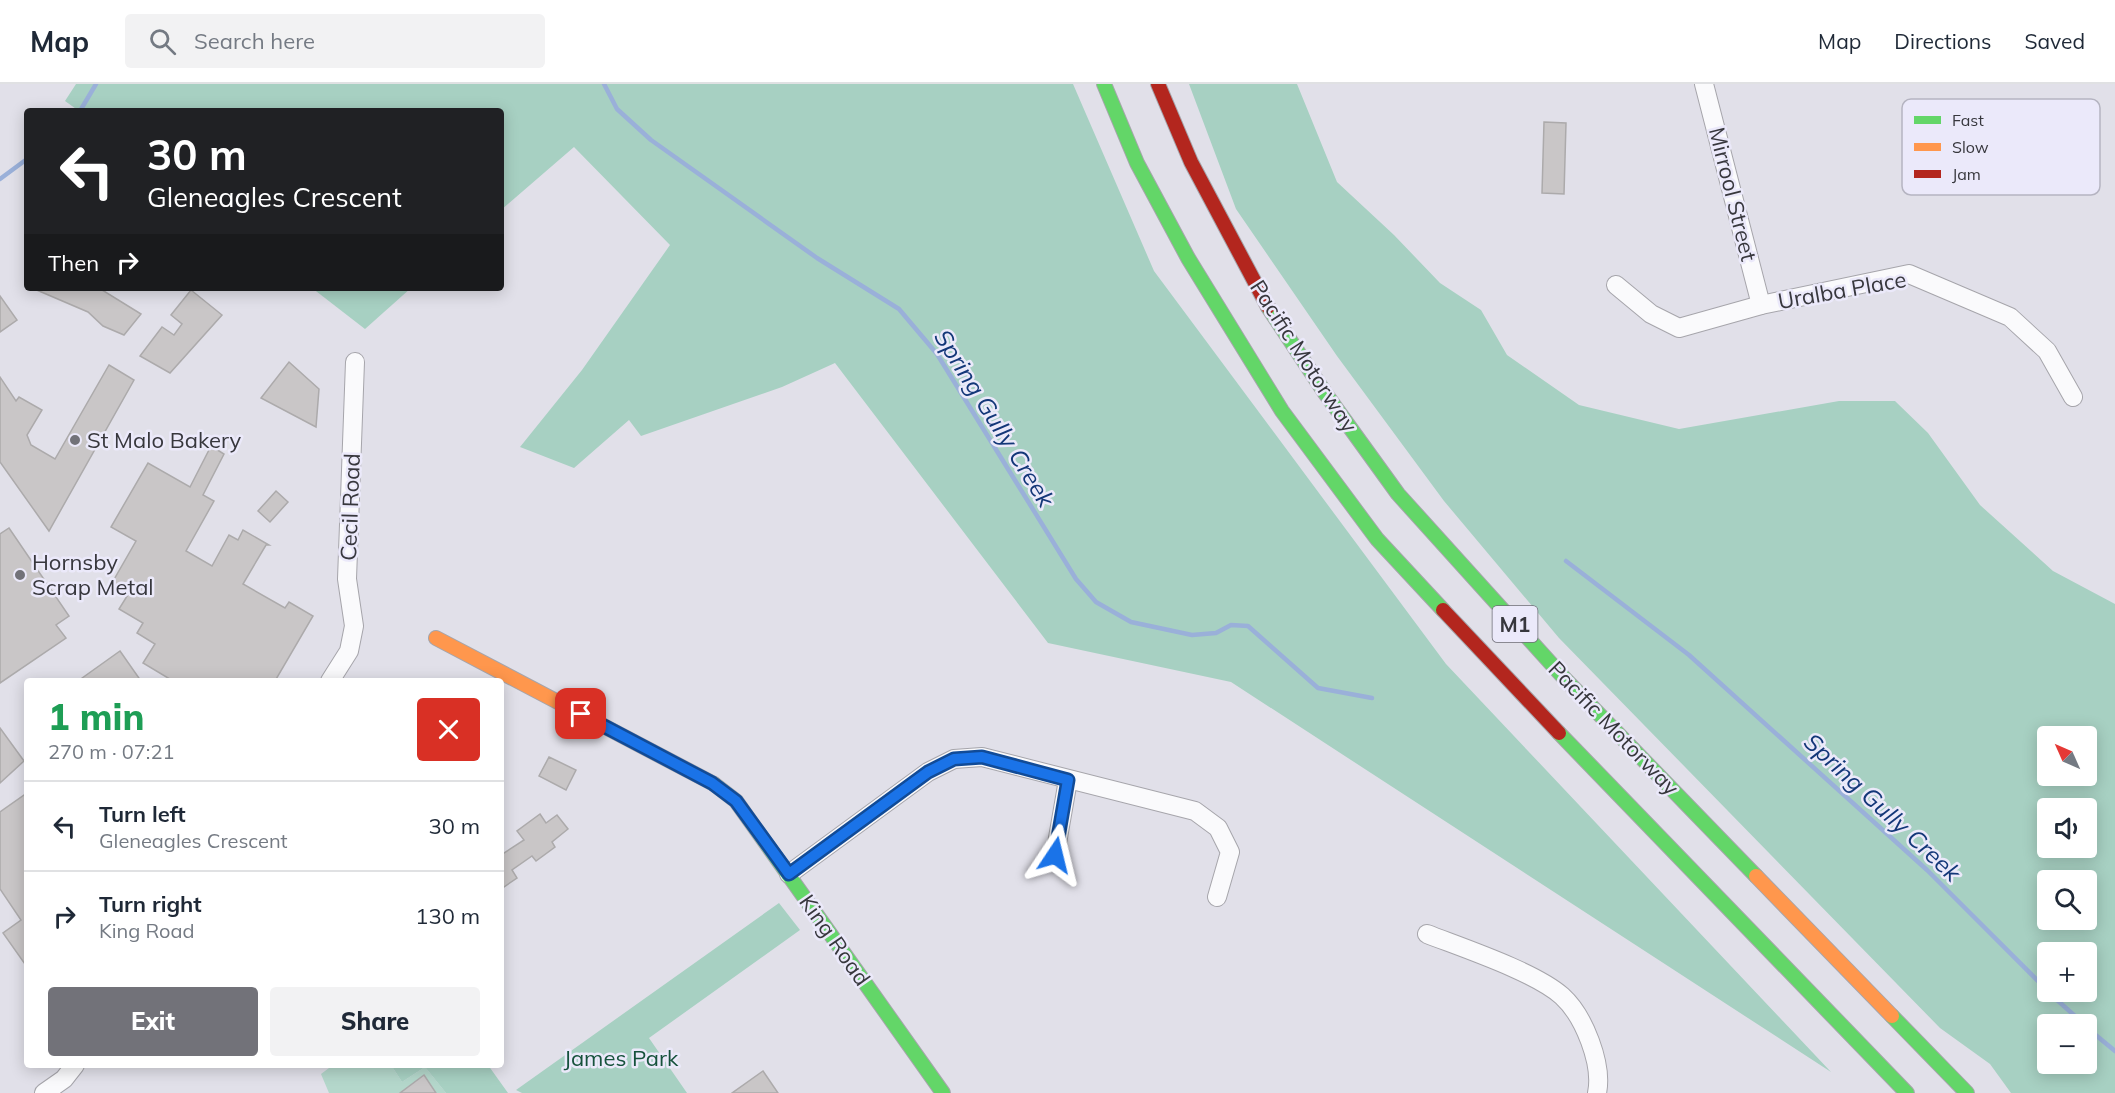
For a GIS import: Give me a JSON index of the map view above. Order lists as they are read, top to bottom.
{
  "streets": {
    "main road": ["Pacific Motorway", "M1", "King Road"],
    "street": ["Mirrool Street", "Uralba Place", "Cecil Road"]
  },
  "crossings": [
    ["Mirrool Street", "Uralba Place"]
  ],
  "water": ["Spring Gully Creek"],
  "parks": ["James Park"],
  "places": ["St Malo Bakery", "Hornsby Scrap Metal"],
  "legend": ["Fast", "Slow", "Jam"],
  "north": "top left",
  "page": {
    "header": "Map",
    "search": "Search here",
    "nav": ["Map", "Directions", "Saved"],
    "turn": ["30 m", "Gleneagles Crescent"],
    "then": "Then",
    "heading": ["1 min", "270 m · 07:21"],
    "map_buttons": ["+", "−"],
    "list": [
      {
        "name": "Turn left",
        "note": "Gleneagles Crescent",
        "value": "30 m"
      },
      {
        "name": "Turn right",
        "note": "King Road",
        "value": "130 m"
      }
    ],
    "buttons": ["Exit", "Share"]
  }
}
